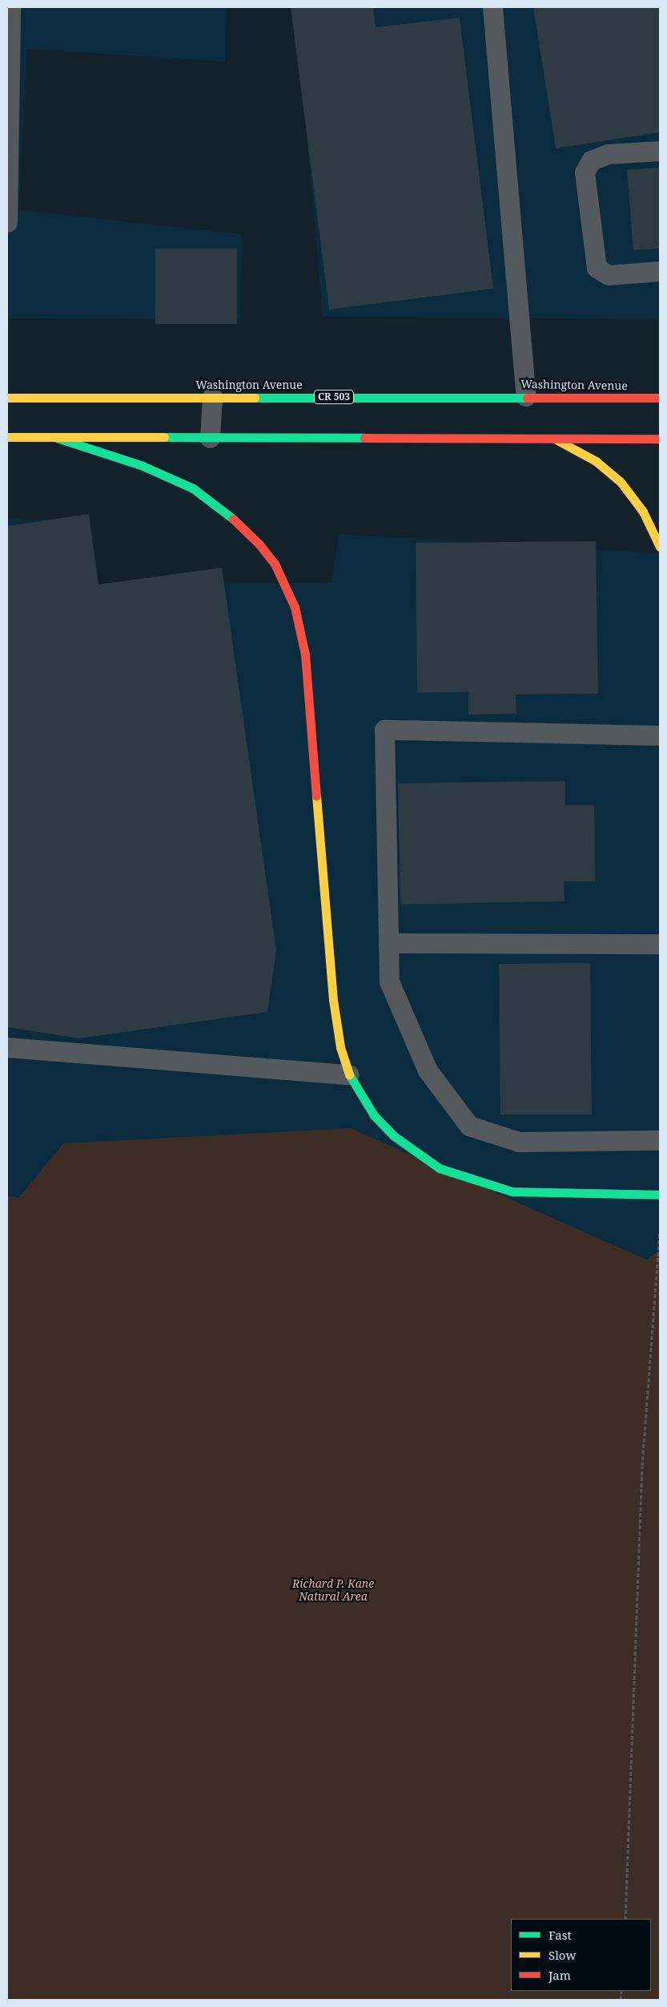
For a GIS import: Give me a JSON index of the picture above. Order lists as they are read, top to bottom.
{
  "streets": {
    "main road": ["Washington Avenue", "CR 503"]
  },
  "parks": ["Richard P. Kane Natural Area"],
  "legend": ["Fast", "Slow", "Jam"]
}
